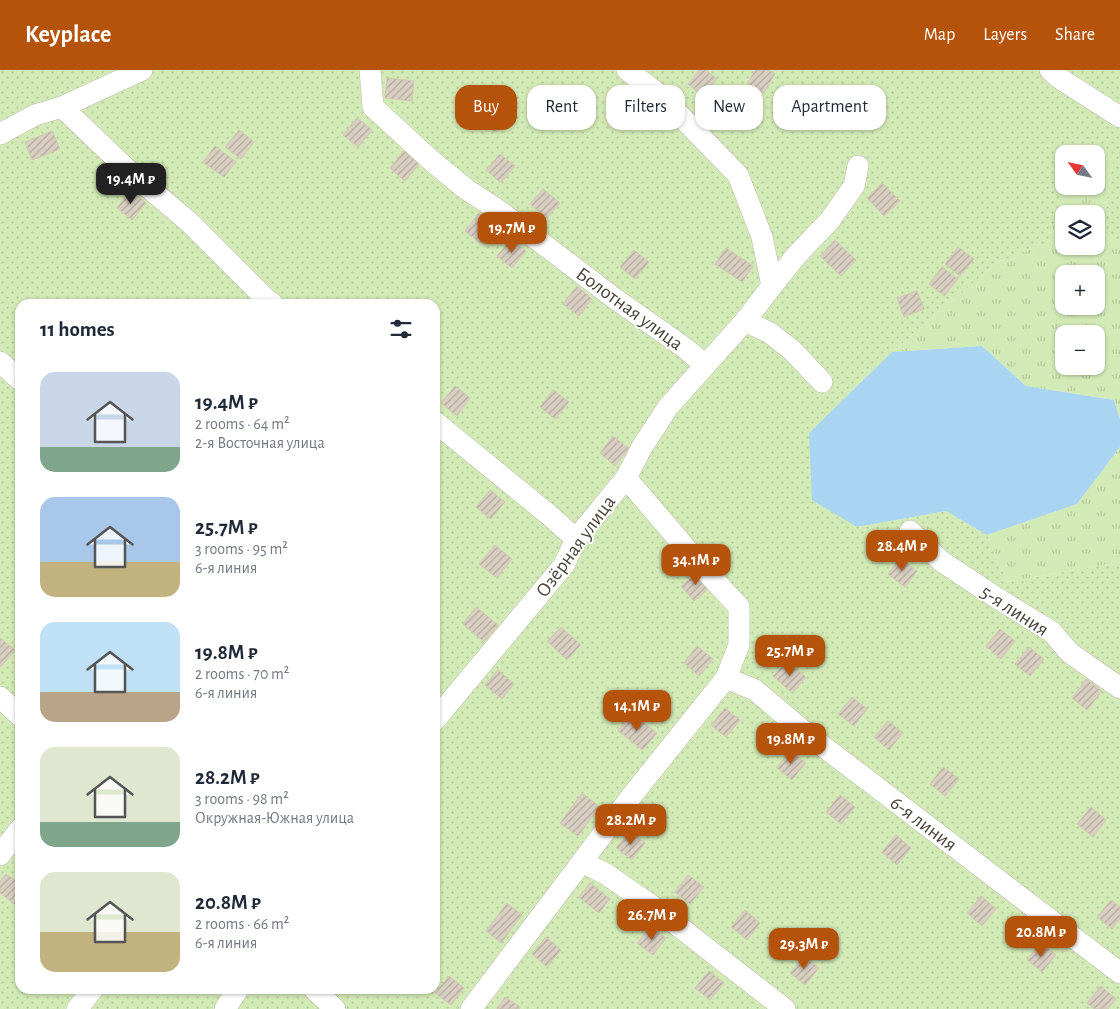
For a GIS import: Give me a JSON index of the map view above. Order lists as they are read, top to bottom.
{
  "streets": {
    "street": [
      "Болотная улица",
      "Озёрная улица",
      "5-я линия",
      "6-я линия"
    ]
  },
  "crossings": [
    ["Болотная улица", "Озёрная улица"]
  ],
  "north": "top left",
  "page": {
    "header": "Keyplace",
    "nav": ["Map", "Layers", "Share"],
    "chip": [
      "Buy",
      "Rent",
      "Filters",
      "New",
      "Apartment"
    ],
    "map_buttons": ["+", "−"],
    "price": [
      "19.4M ₽",
      "19.7M ₽",
      "28.4M ₽",
      "34.1M ₽",
      "25.7M ₽",
      "14.1M ₽",
      "19.8M ₽",
      "28.2M ₽",
      "26.7M ₽",
      "20.8M ₽",
      "29.3M ₽"
    ],
    "heading": "11 homes",
    "list": [
      {
        "name": "19.4M ₽",
        "note": "2 rooms · 64 m² · 2-я Восточная улица"
      },
      {
        "name": "25.7M ₽",
        "note": "3 rooms · 95 m² · 6-я линия"
      },
      {
        "name": "19.8M ₽",
        "note": "2 rooms · 70 m² · 6-я линия"
      },
      {
        "name": "28.2M ₽",
        "note": "3 rooms · 98 m² · Окружная-Южная улица"
      },
      {
        "name": "20.8M ₽",
        "note": "2 rooms · 66 m² · 6-я линия"
      }
    ]
  }
}
